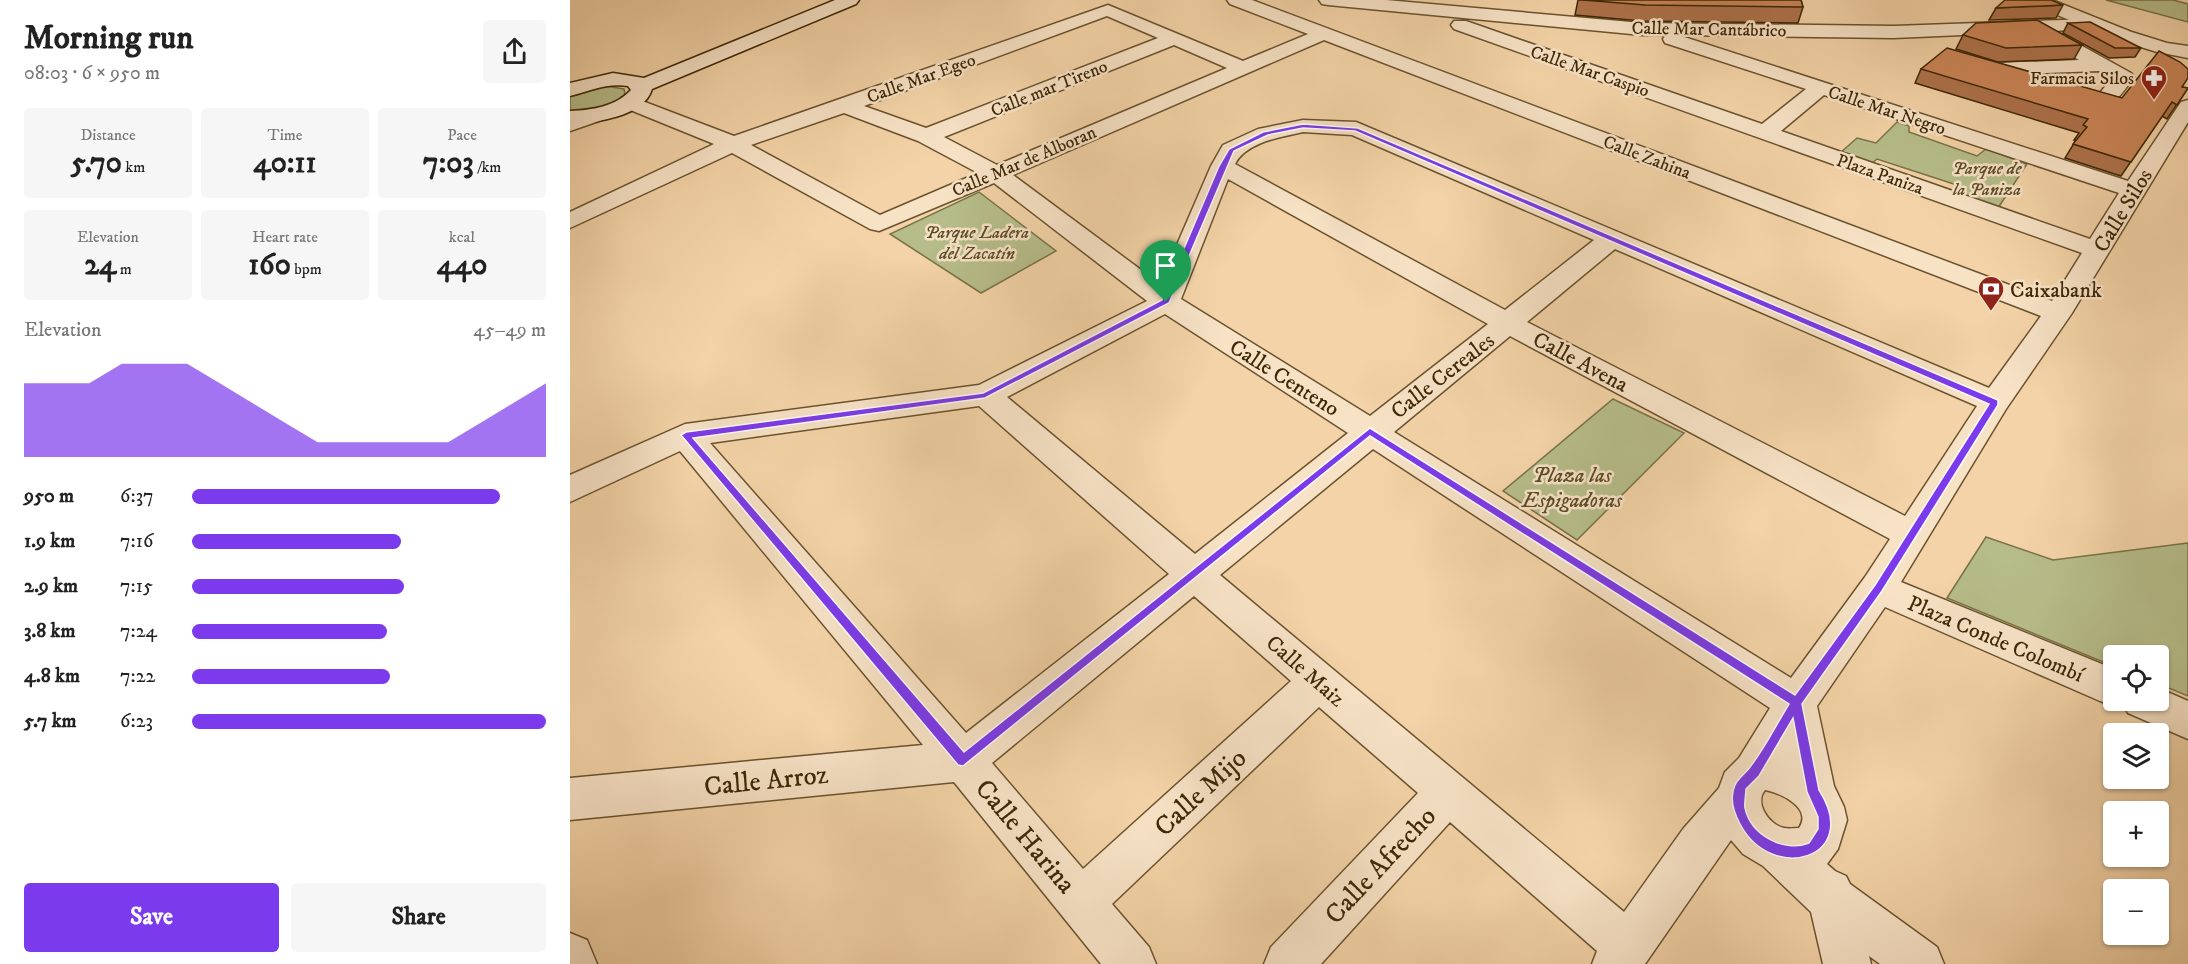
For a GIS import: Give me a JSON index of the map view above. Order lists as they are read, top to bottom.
{
  "streets": {
    "street": [
      "Calle Mar Cantábrico",
      "Calle Mar Caspio",
      "Calle Mar Egeo",
      "Calle mar Tireno",
      "Calle Mar Negro",
      "Calle Zahina",
      "Calle Mar de Alboran",
      "Plaza Paniza",
      "Calle Silos",
      "Calle Avena",
      "Calle Cereales",
      "Calle Centeno",
      "Plaza Conde Colombí",
      "Calle Maiz",
      "Calle Arroz",
      "Calle Mijo",
      "Calle Harina",
      "Calle Afrecho"
    ]
  },
  "crossings": [
    ["Calle Mar Cantábrico", "Calle Mar Caspio"],
    ["Calle Mar Cantábrico", "Calle Mar Negro"],
    ["Calle Mar Caspio", "Plaza Paniza"],
    ["Calle Mar Egeo", "Calle Mar de Alboran"],
    ["Calle Mar Egeo", "Calle Centeno"],
    ["Calle mar Tireno", "Calle Centeno"],
    ["Calle Mar Negro", "Calle Silos"],
    ["Calle Zahina", "Calle Mar de Alboran"],
    ["Calle Zahina", "Calle Silos"],
    ["Calle Mar de Alboran", "Calle Centeno"],
    ["Plaza Paniza", "Calle Silos"],
    ["Calle Silos", "Calle Avena"],
    ["Calle Silos", "Calle Centeno"],
    ["Calle Silos", "Plaza Conde Colombí"],
    ["Calle Avena", "Calle Cereales"],
    ["Calle Cereales", "Calle Centeno"],
    ["Calle Cereales", "Calle Maiz"],
    ["Calle Cereales", "Calle Arroz"],
    ["Calle Cereales", "Calle Harina"],
    ["Calle Maiz", "Calle Mijo"],
    ["Calle Maiz", "Calle Afrecho"],
    ["Calle Arroz", "Calle Harina"],
    ["Calle Mijo", "Calle Harina"]
  ],
  "parks": ["Parque de la Paniza", "Parque Ladera del Zacatín", "Plaza las Espigadoras"],
  "places": {
    "pharmacy": ["Farmacia Silos"],
    "bank": ["Caixabank"]
  },
  "page": {
    "heading": ["Morning run", "08:03 · 6 × 950 m"],
    "stats": [
      ["Distance", "5.70 km"],
      ["Time", "40:11"],
      ["Pace", "7:03 /km"],
      ["Elevation", "24 m"],
      ["Heart rate", "160 bpm"],
      ["kcal", "440"]
    ],
    "chart": ["Elevation", "45–49 m"],
    "list": [
      {
        "name": "950 m",
        "note": "6:37"
      },
      {
        "name": "1.9 km",
        "note": "7:16"
      },
      {
        "name": "2.9 km",
        "note": "7:15"
      },
      {
        "name": "3.8 km",
        "note": "7:24"
      },
      {
        "name": "4.8 km",
        "note": "7:22"
      },
      {
        "name": "5.7 km",
        "note": "6:23"
      }
    ],
    "map_buttons": ["+", "−"],
    "buttons": ["Save", "Share"]
  }
}
